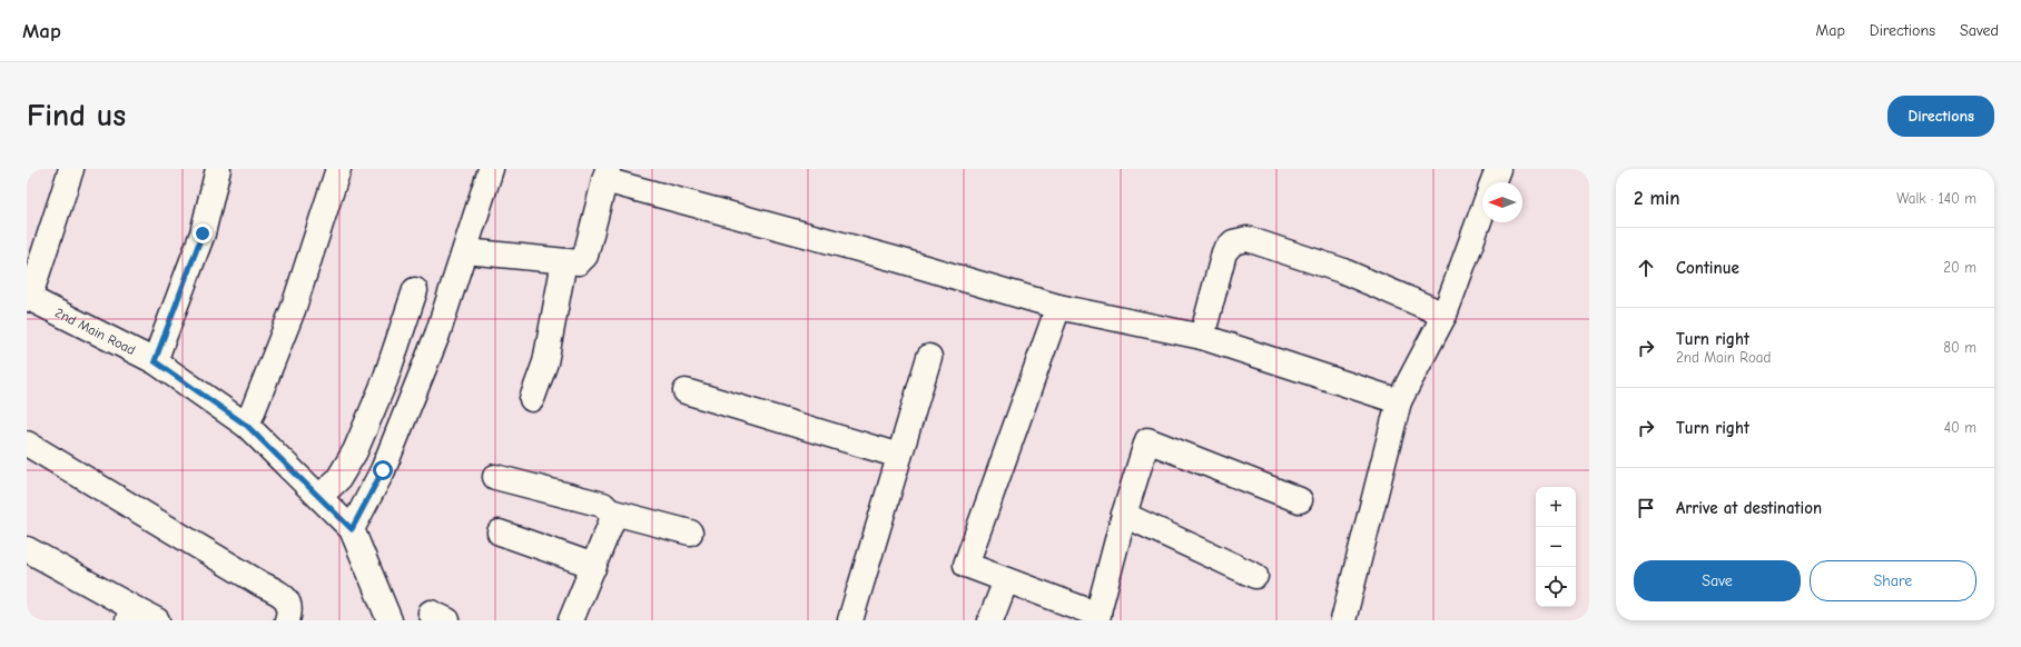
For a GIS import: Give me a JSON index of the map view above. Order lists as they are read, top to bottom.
{
  "streets": {
    "street": ["2nd Main Road"]
  },
  "north": "left",
  "page": {
    "header": "Map",
    "nav": ["Map", "Directions", "Saved"],
    "buttons": [
      "Directions",
      ["Save", "Share"]
    ],
    "title": "Find us",
    "heading": ["2 min", "Walk · 140 m"],
    "list": [
      ["Continue", "20 m"],
      ["Turn right", "2nd Main Road", "80 m"],
      ["Turn right", "40 m"],
      "Arrive at destination"
    ],
    "map_buttons": ["+", "−"]
  }
}
